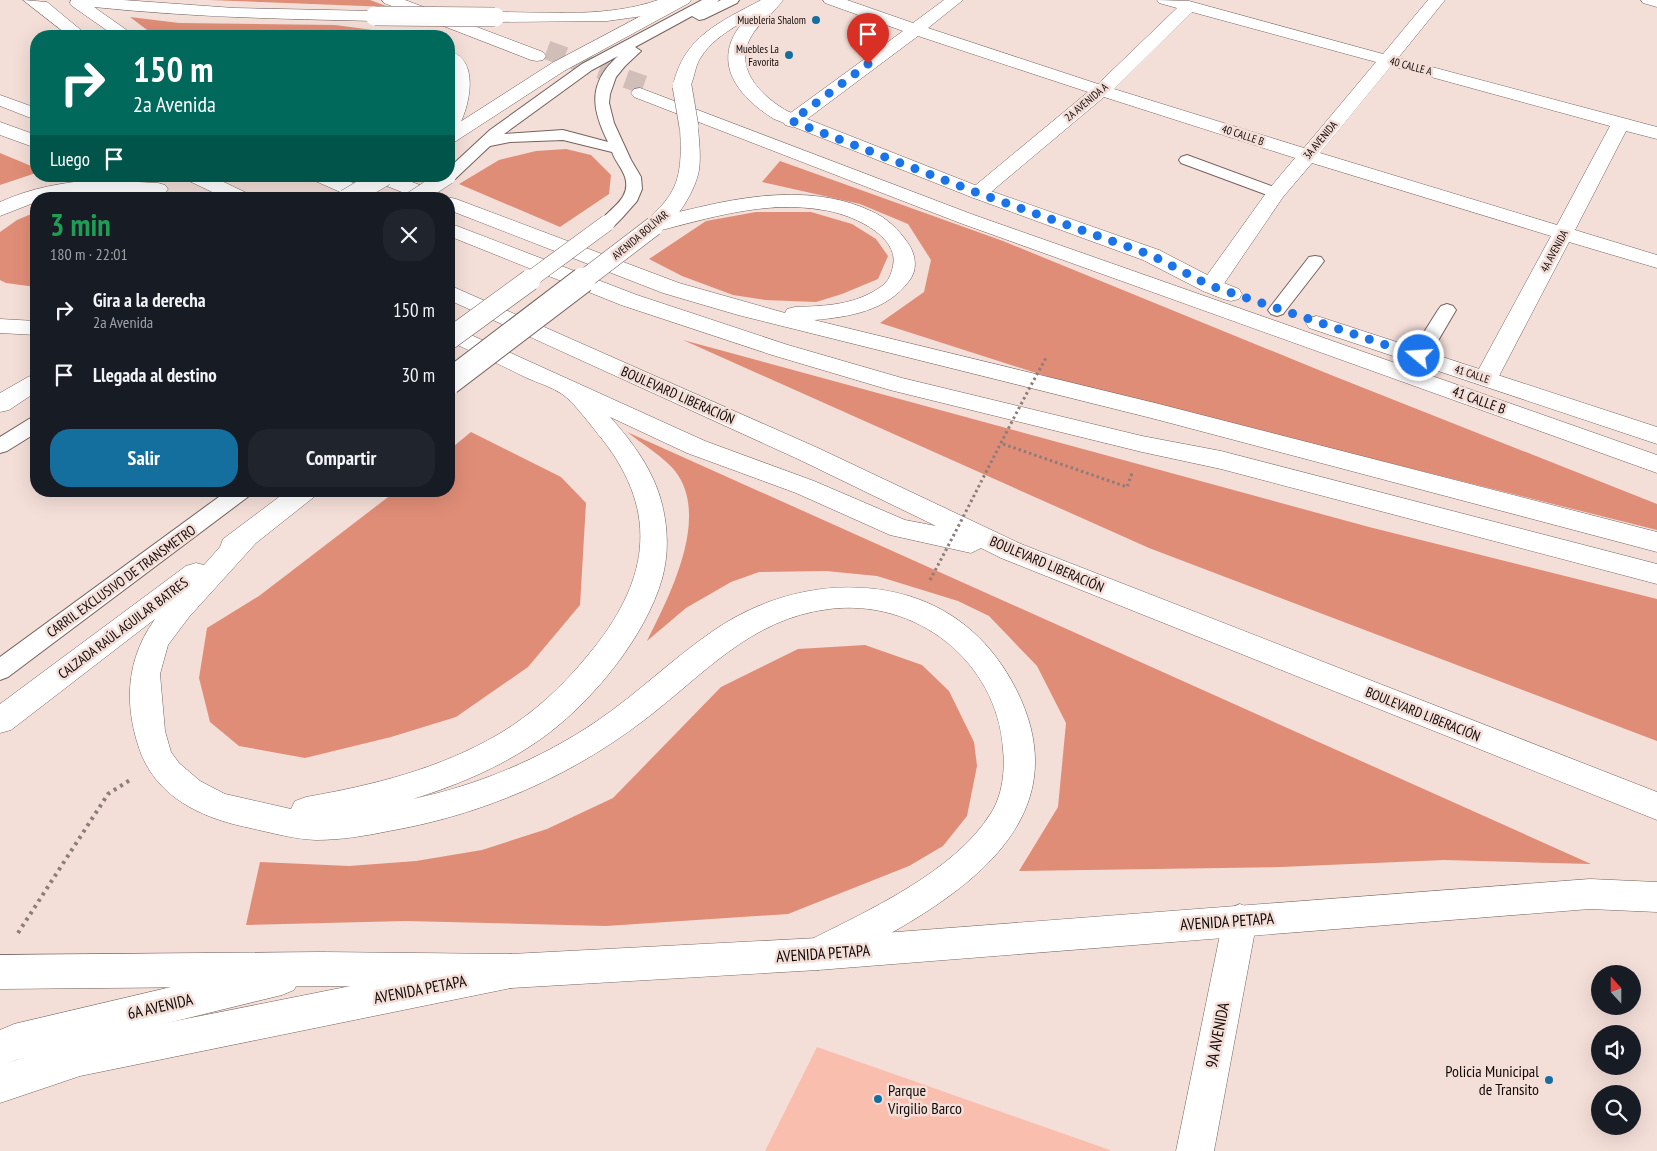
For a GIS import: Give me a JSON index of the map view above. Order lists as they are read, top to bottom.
{
  "streets": {
    "main road": [
      "40 CALLE A",
      "2A AVENIDA A",
      "40 CALLE B",
      "3A AVENIDA",
      "AVENIDA BOLÍVAR",
      "4A AVENIDA",
      "41 CALLE",
      "BOULEVARD LIBERACIÓN",
      "41 CALLE B",
      "CALZADA RAÚL AGUILAR BATRES",
      "AVENIDA PETAPA",
      "6A AVENIDA",
      "9A AVENIDA"
    ],
    "lane": ["CARRIL EXCLUSIVO DE TRANSMETRO"]
  },
  "crossings": [
    ["40 CALLE A", "2A AVENIDA A"],
    ["40 CALLE A", "3A AVENIDA"],
    ["40 CALLE A", "4A AVENIDA"],
    ["2A AVENIDA A", "40 CALLE B"],
    ["2A AVENIDA A", "41 CALLE"],
    ["40 CALLE B", "3A AVENIDA"],
    ["40 CALLE B", "4A AVENIDA"],
    ["3A AVENIDA", "41 CALLE"],
    ["3A AVENIDA", "41 CALLE B"],
    ["AVENIDA BOLÍVAR", "41 CALLE"],
    ["4A AVENIDA", "41 CALLE"],
    ["41 CALLE", "41 CALLE B"],
    ["AVENIDA PETAPA", "9A AVENIDA"]
  ],
  "places": [
    "Muebleria Shalom",
    "Muebles La Favorita",
    "Policia Municipal de Transito",
    "Parque Virgilio Barco"
  ],
  "north": "top",
  "page": {
    "turn": ["150 m", "2a Avenida"],
    "then": "Luego",
    "heading": ["3 min", "180 m · 22:01"],
    "list": [
      {
        "name": "Gira a la derecha",
        "note": "2a Avenida",
        "value": "150 m"
      },
      {
        "name": "Llegada al destino",
        "value": "30 m"
      }
    ],
    "buttons": ["Salir", "Compartir"]
  }
}
